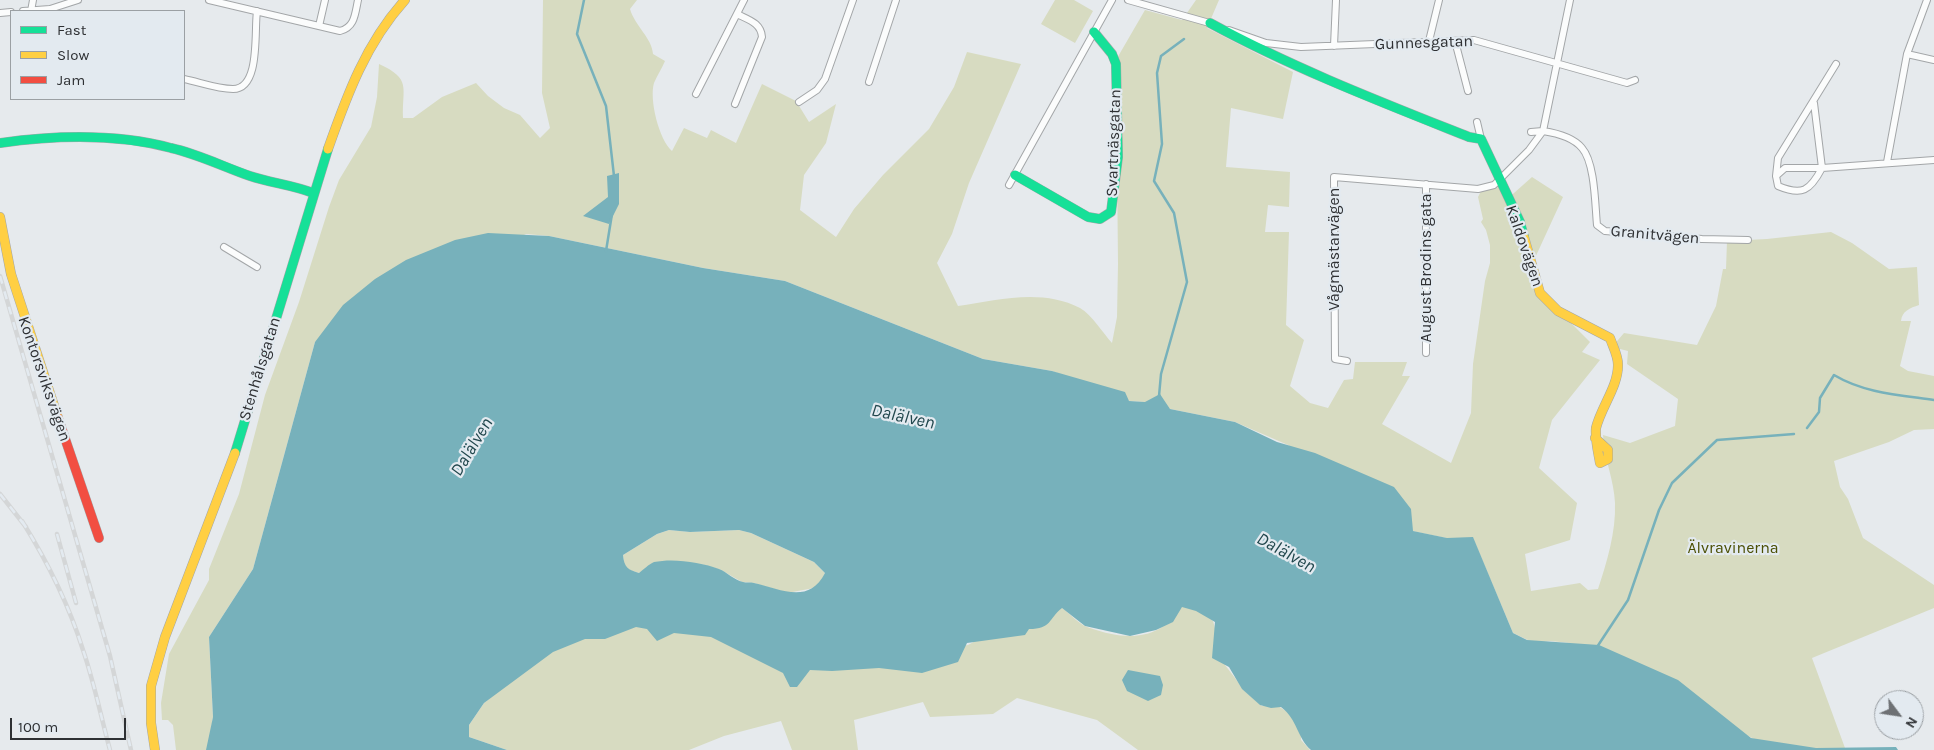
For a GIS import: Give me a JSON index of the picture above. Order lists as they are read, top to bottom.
{
  "streets": {
    "street": [
      "Gunnesgatan",
      "Svartnäsgatan",
      "Granitvägen",
      "Kaldovägen",
      "Vågmästarvägen",
      "August Brodins gata",
      "Stenhålsgatan",
      "Kontorsviksvägen"
    ]
  },
  "crossings": [
    ["Kaldovägen", "Vågmästarvägen"],
    ["Vågmästarvägen", "August Brodins gata"]
  ],
  "water": ["Dalälven"],
  "parks": ["Älvravinerna"],
  "legend": ["Fast", "Slow", "Jam"],
  "scale_bar": "100 m",
  "north": "bottom right"
}
